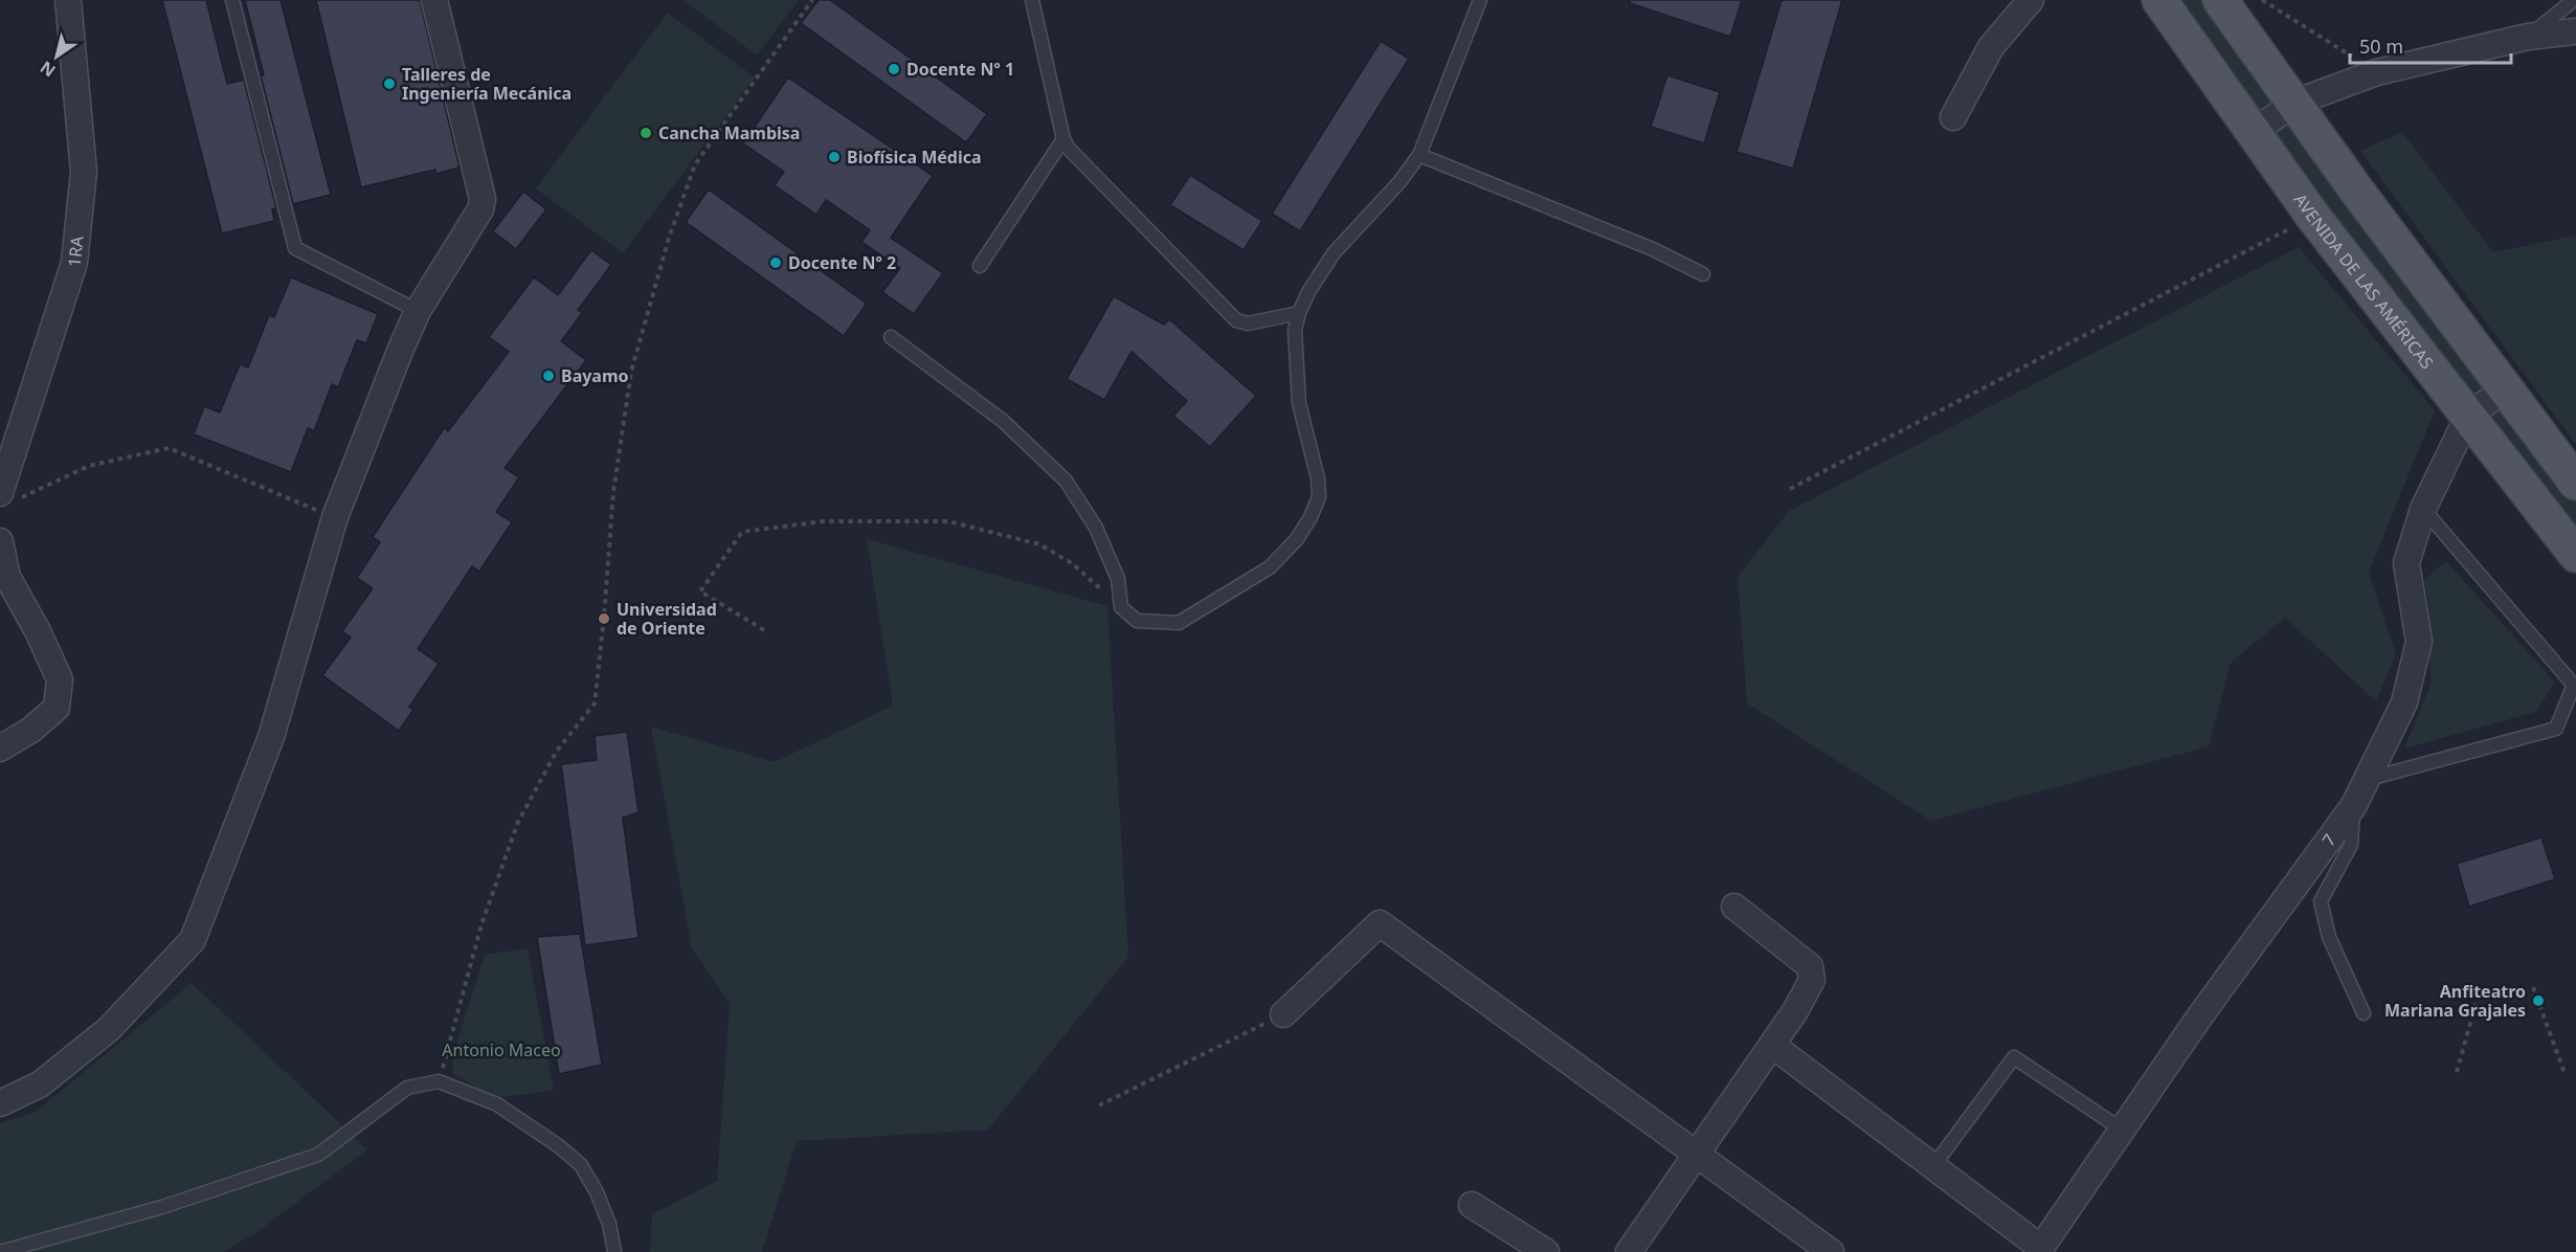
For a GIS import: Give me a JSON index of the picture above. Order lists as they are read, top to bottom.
{
  "streets": {
    "main road": ["AVENIDA DE LAS AMÉRICAS"],
    "street": ["1RA", "7"]
  },
  "crossings": [
    ["AVENIDA DE LAS AMÉRICAS", "7"]
  ],
  "parks": ["Antonio Maceo"],
  "places": [
    "Docente Nº 1",
    "Talleres de Ingeniería Mecánica",
    "Cancha Mambisa",
    "Biofísica Médica",
    "Docente Nº 2",
    "Bayamo",
    "Universidad de Oriente",
    "Anfiteatro Mariana Grajales"
  ],
  "scale_bar": "50 m",
  "north": "bottom left"
}
